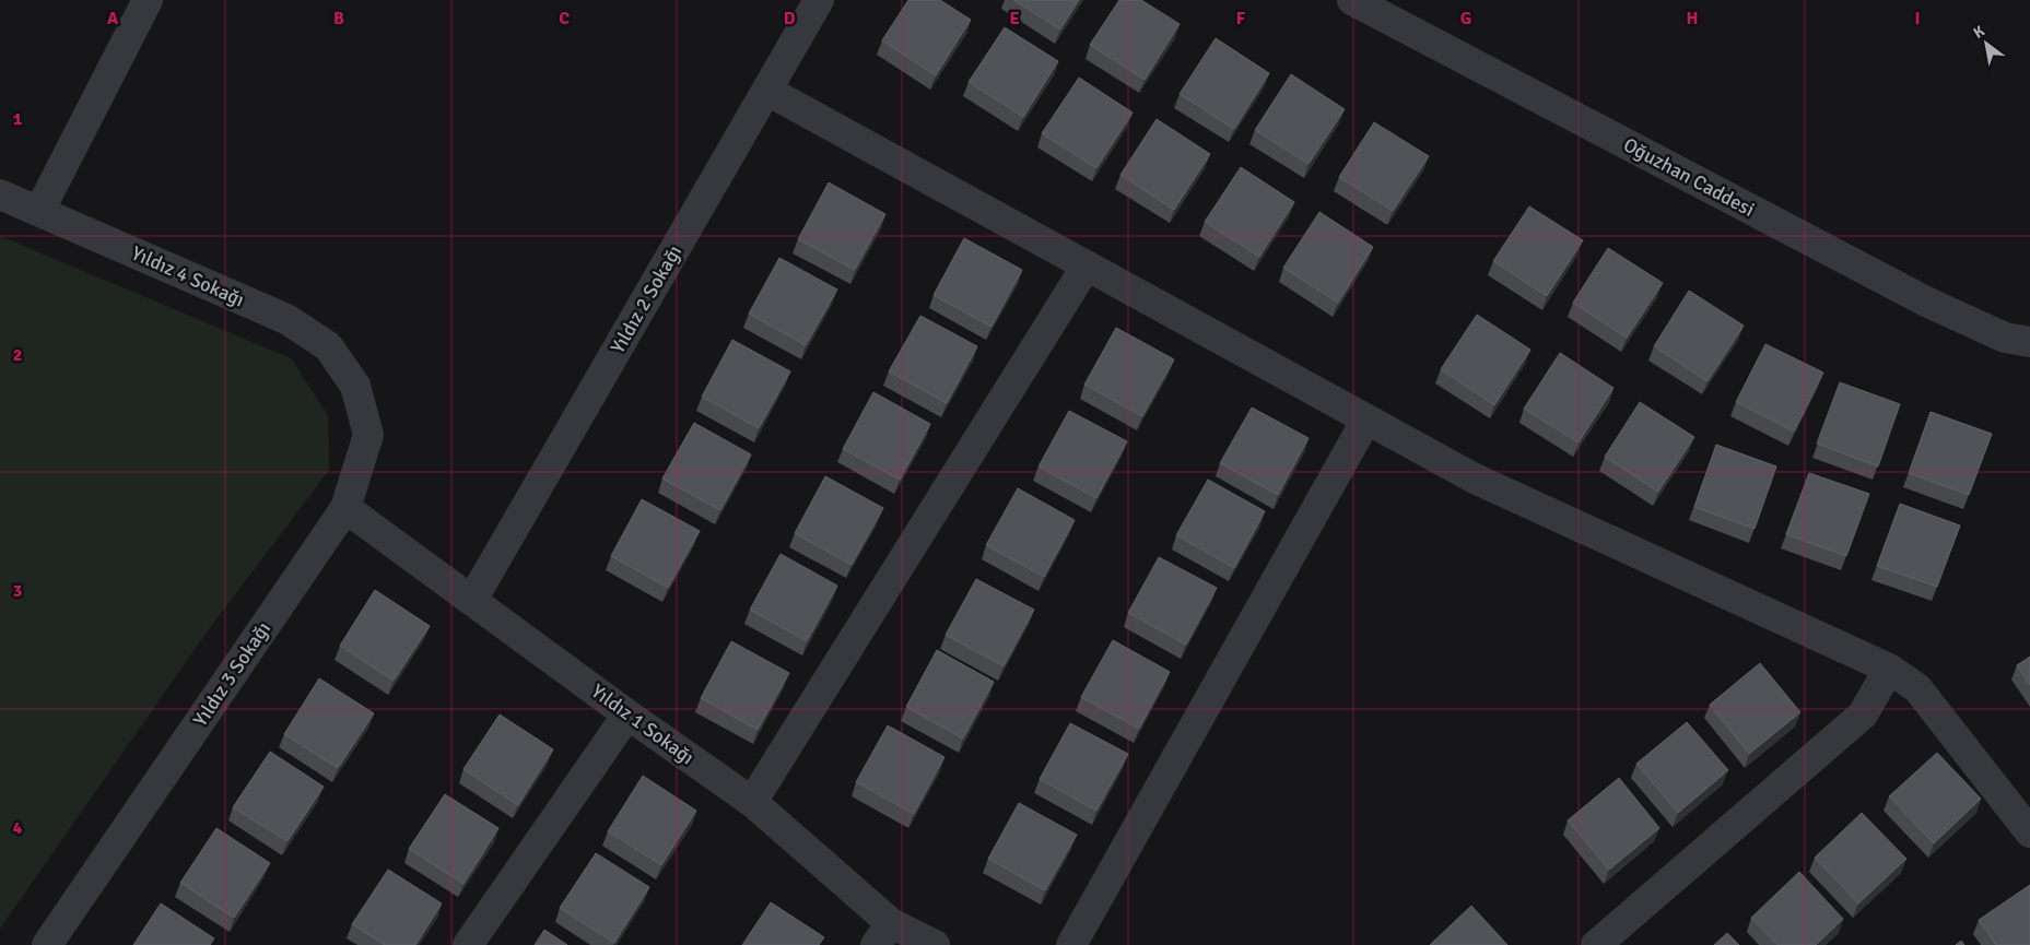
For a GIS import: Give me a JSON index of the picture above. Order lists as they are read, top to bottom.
{
  "streets": {
    "street": [
      "Oğuzhan Caddesi",
      "Yıldız 4 Sokağı",
      "Yıldız 2 Sokağı",
      "Yıldız 3 Sokağı",
      "Yıldız 1 Sokağı"
    ]
  },
  "crossings": [
    ["Yıldız 4 Sokağı", "Yıldız 3 Sokağı"],
    ["Yıldız 2 Sokağı", "Yıldız 1 Sokağı"],
    ["Yıldız 3 Sokağı", "Yıldız 1 Sokağı"]
  ],
  "north": "top left",
  "grid": {
    "columns": [
      "A",
      "B",
      "C",
      "D",
      "E",
      "F",
      "G",
      "H",
      "I"
    ],
    "rows": [
      "1",
      "2",
      "3",
      "4"
    ]
  }
}
